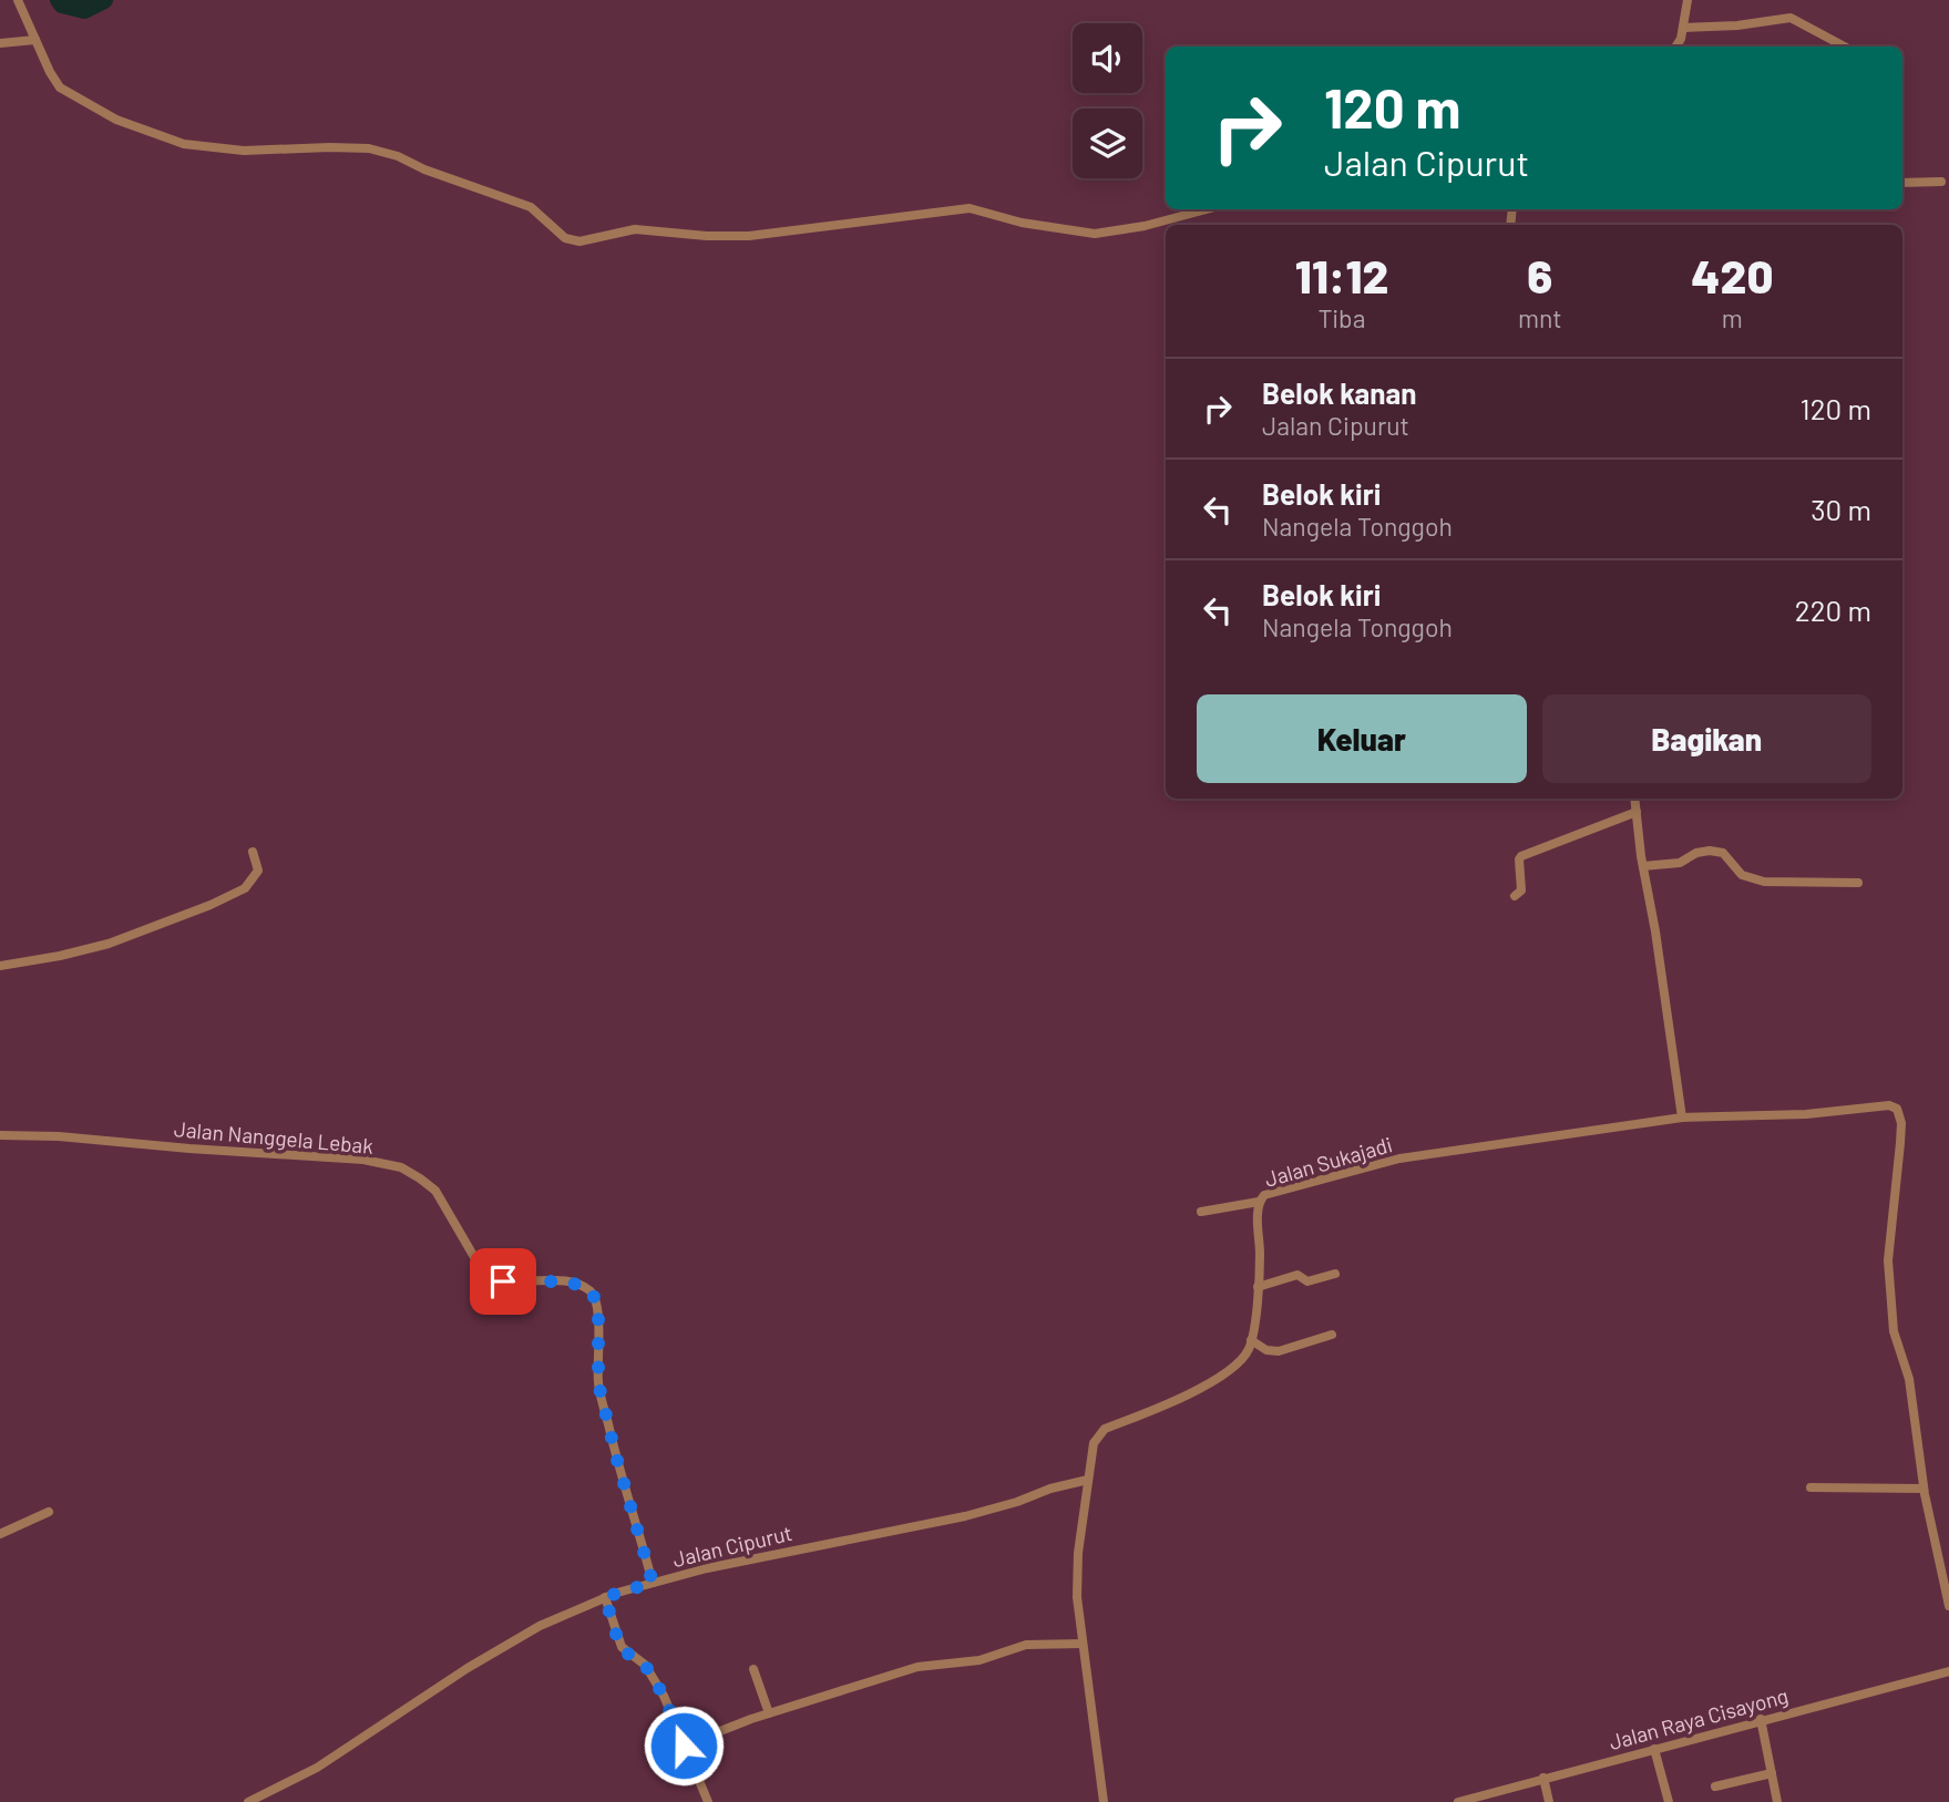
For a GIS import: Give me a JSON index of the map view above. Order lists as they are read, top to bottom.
{
  "streets": {
    "street": [
      "Jalan Nanggela Lebak",
      "Jalan Sukajadi",
      "Jalan Cipurut",
      "Jalan Raya Cisayong"
    ]
  },
  "crossings": [
    ["Jalan Nanggela Lebak", "Jalan Cipurut"],
    ["Jalan Sukajadi", "Jalan Cipurut"]
  ],
  "page": {
    "turn": ["120 m", "Jalan Cipurut"],
    "eta": [
      "11:12",
      "Tiba",
      "6",
      "mnt",
      "420",
      "m"
    ],
    "list": [
      {
        "name": "Belok kanan",
        "note": "Jalan Cipurut",
        "value": "120 m"
      },
      {
        "name": "Belok kiri",
        "note": "Nangela Tonggoh",
        "value": "30 m"
      },
      {
        "name": "Belok kiri",
        "note": "Nangela Tonggoh",
        "value": "220 m"
      }
    ],
    "buttons": ["Keluar", "Bagikan"]
  }
}
